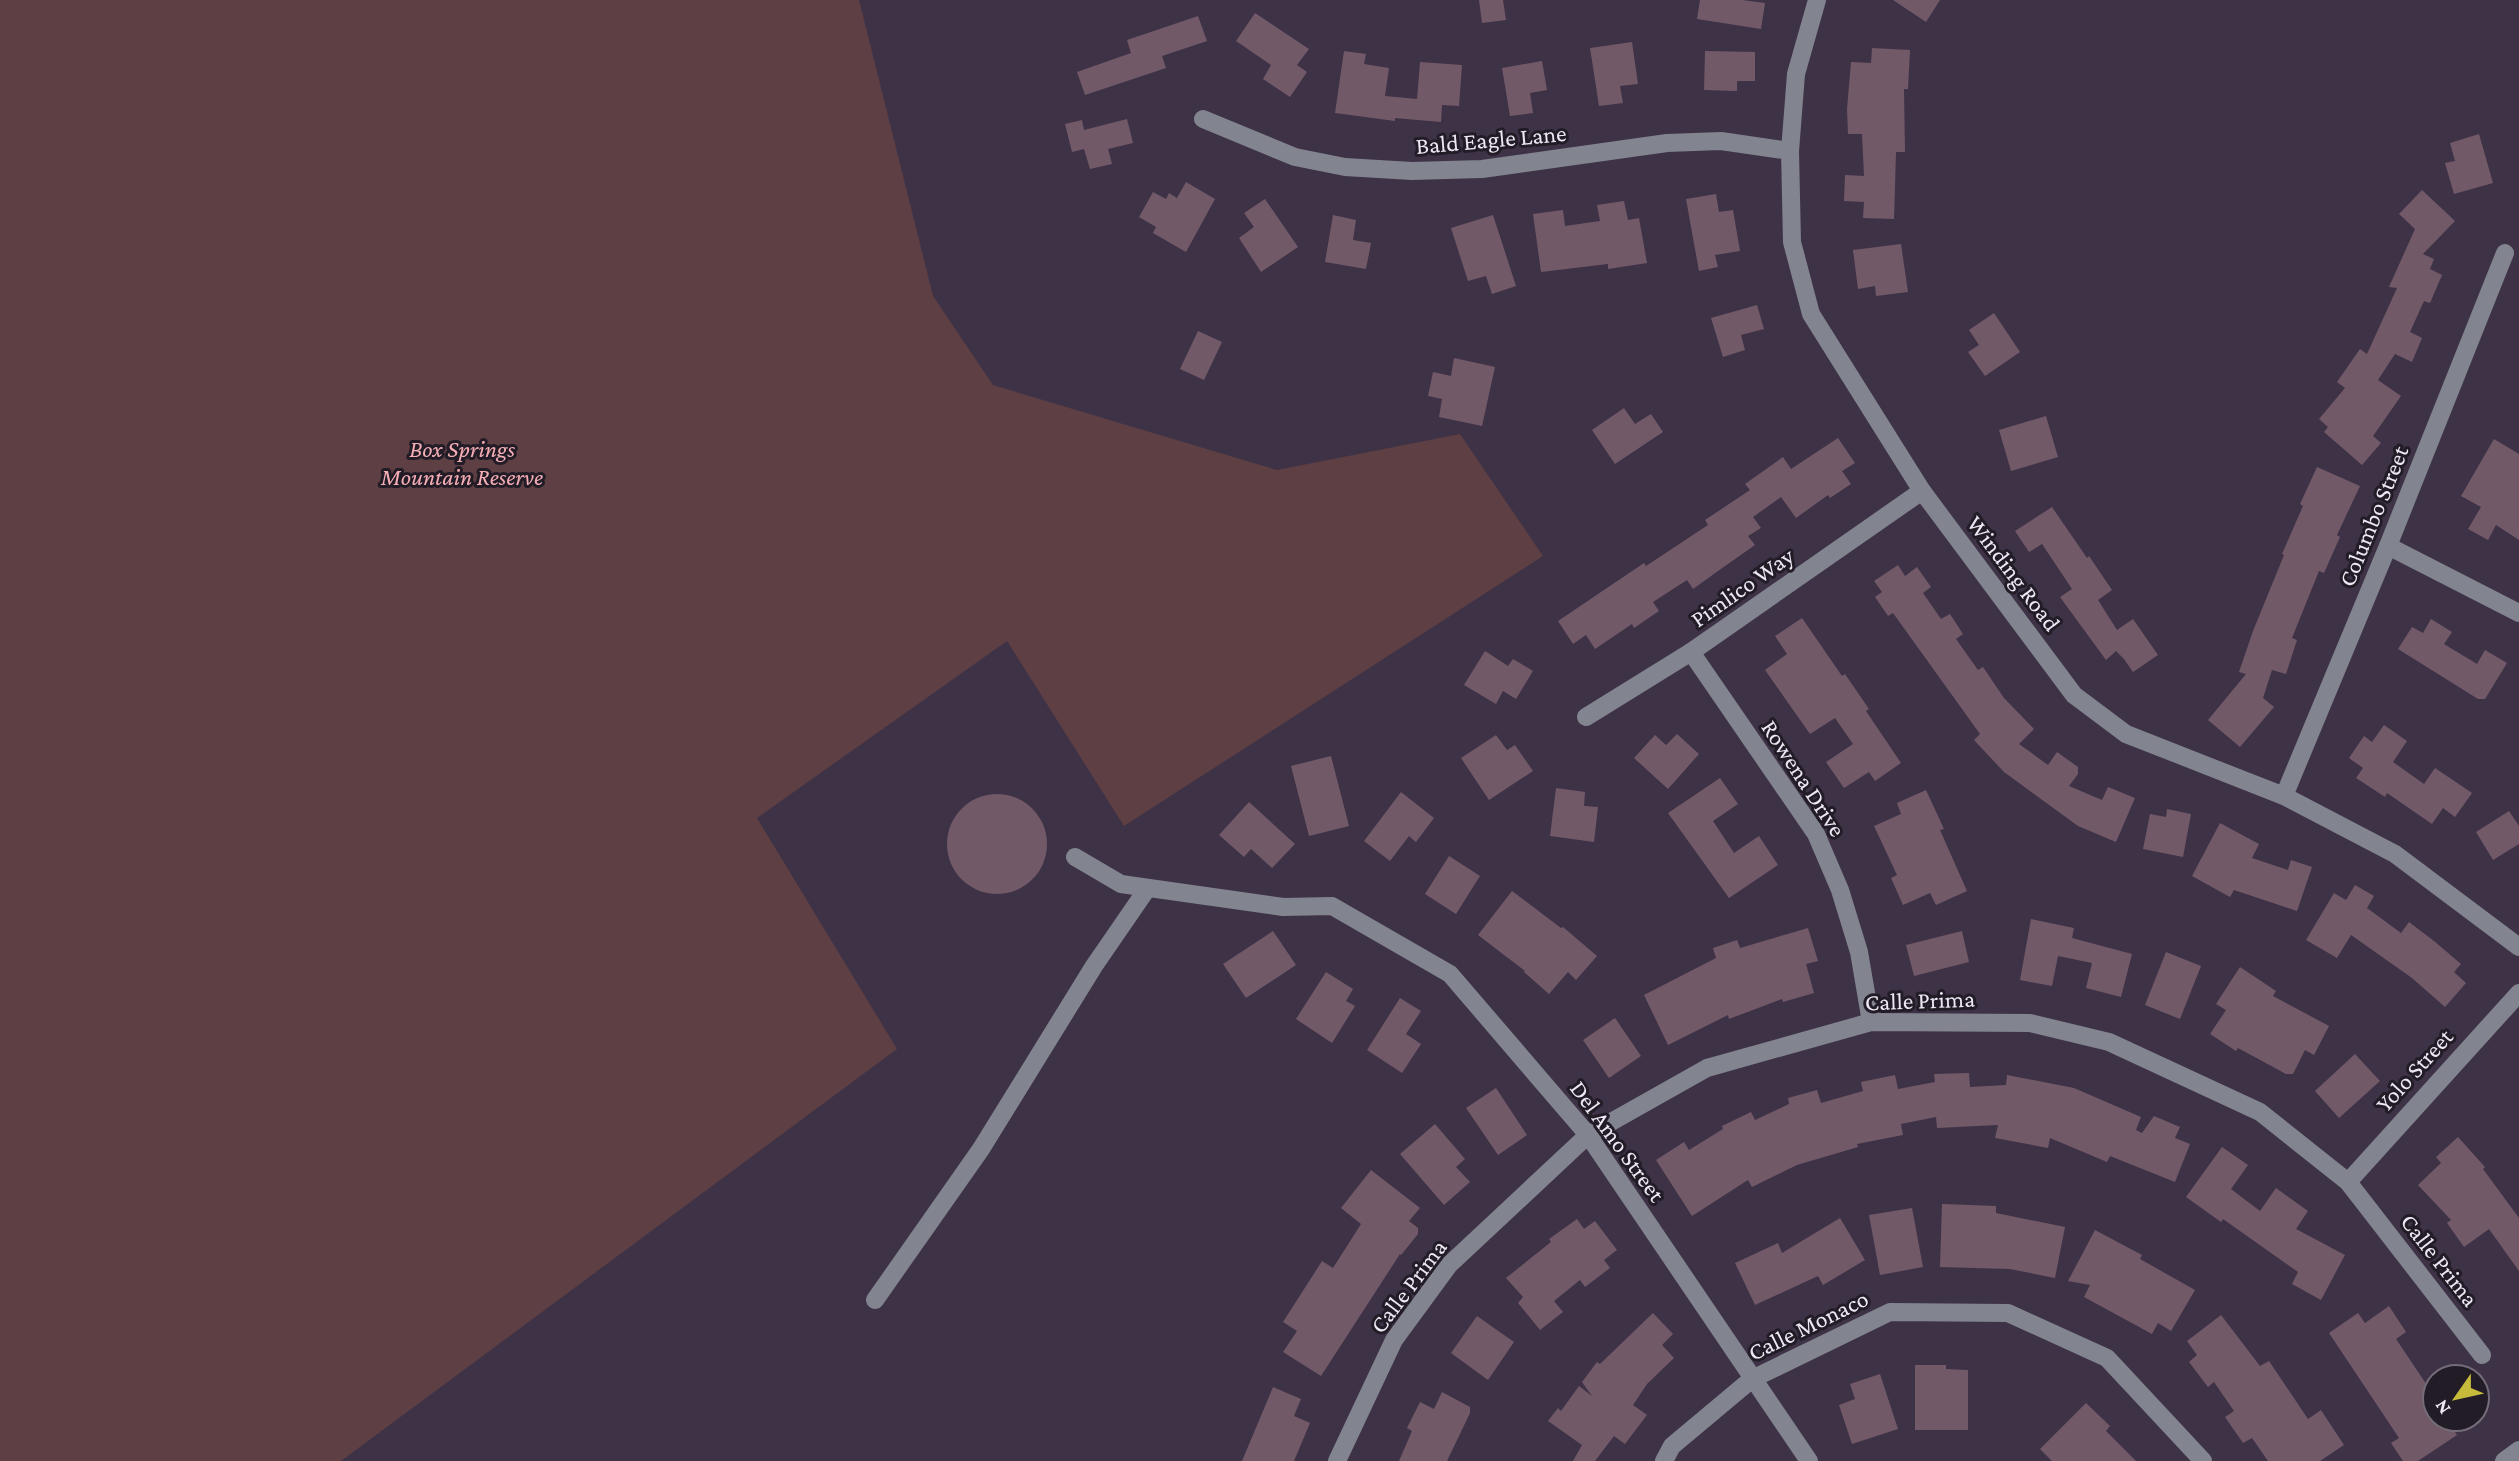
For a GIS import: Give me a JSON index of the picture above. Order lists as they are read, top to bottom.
{
  "streets": {
    "street": [
      "Bald Eagle Lane",
      "Columbo Street",
      "Winding Road",
      "Pimlico Way",
      "Rowena Drive",
      "Calle Prima",
      "Yolo Street",
      "Del Amo Street",
      "Calle Monaco"
    ]
  },
  "crossings": [
    ["Bald Eagle Lane", "Winding Road"],
    ["Columbo Street", "Winding Road"],
    ["Winding Road", "Pimlico Way"],
    ["Pimlico Way", "Rowena Drive"],
    ["Rowena Drive", "Calle Prima"],
    ["Calle Prima", "Yolo Street"],
    ["Calle Prima", "Del Amo Street"],
    ["Del Amo Street", "Calle Monaco"]
  ],
  "parks": ["Box Springs Mountain Reserve"],
  "north": "bottom left"
}
